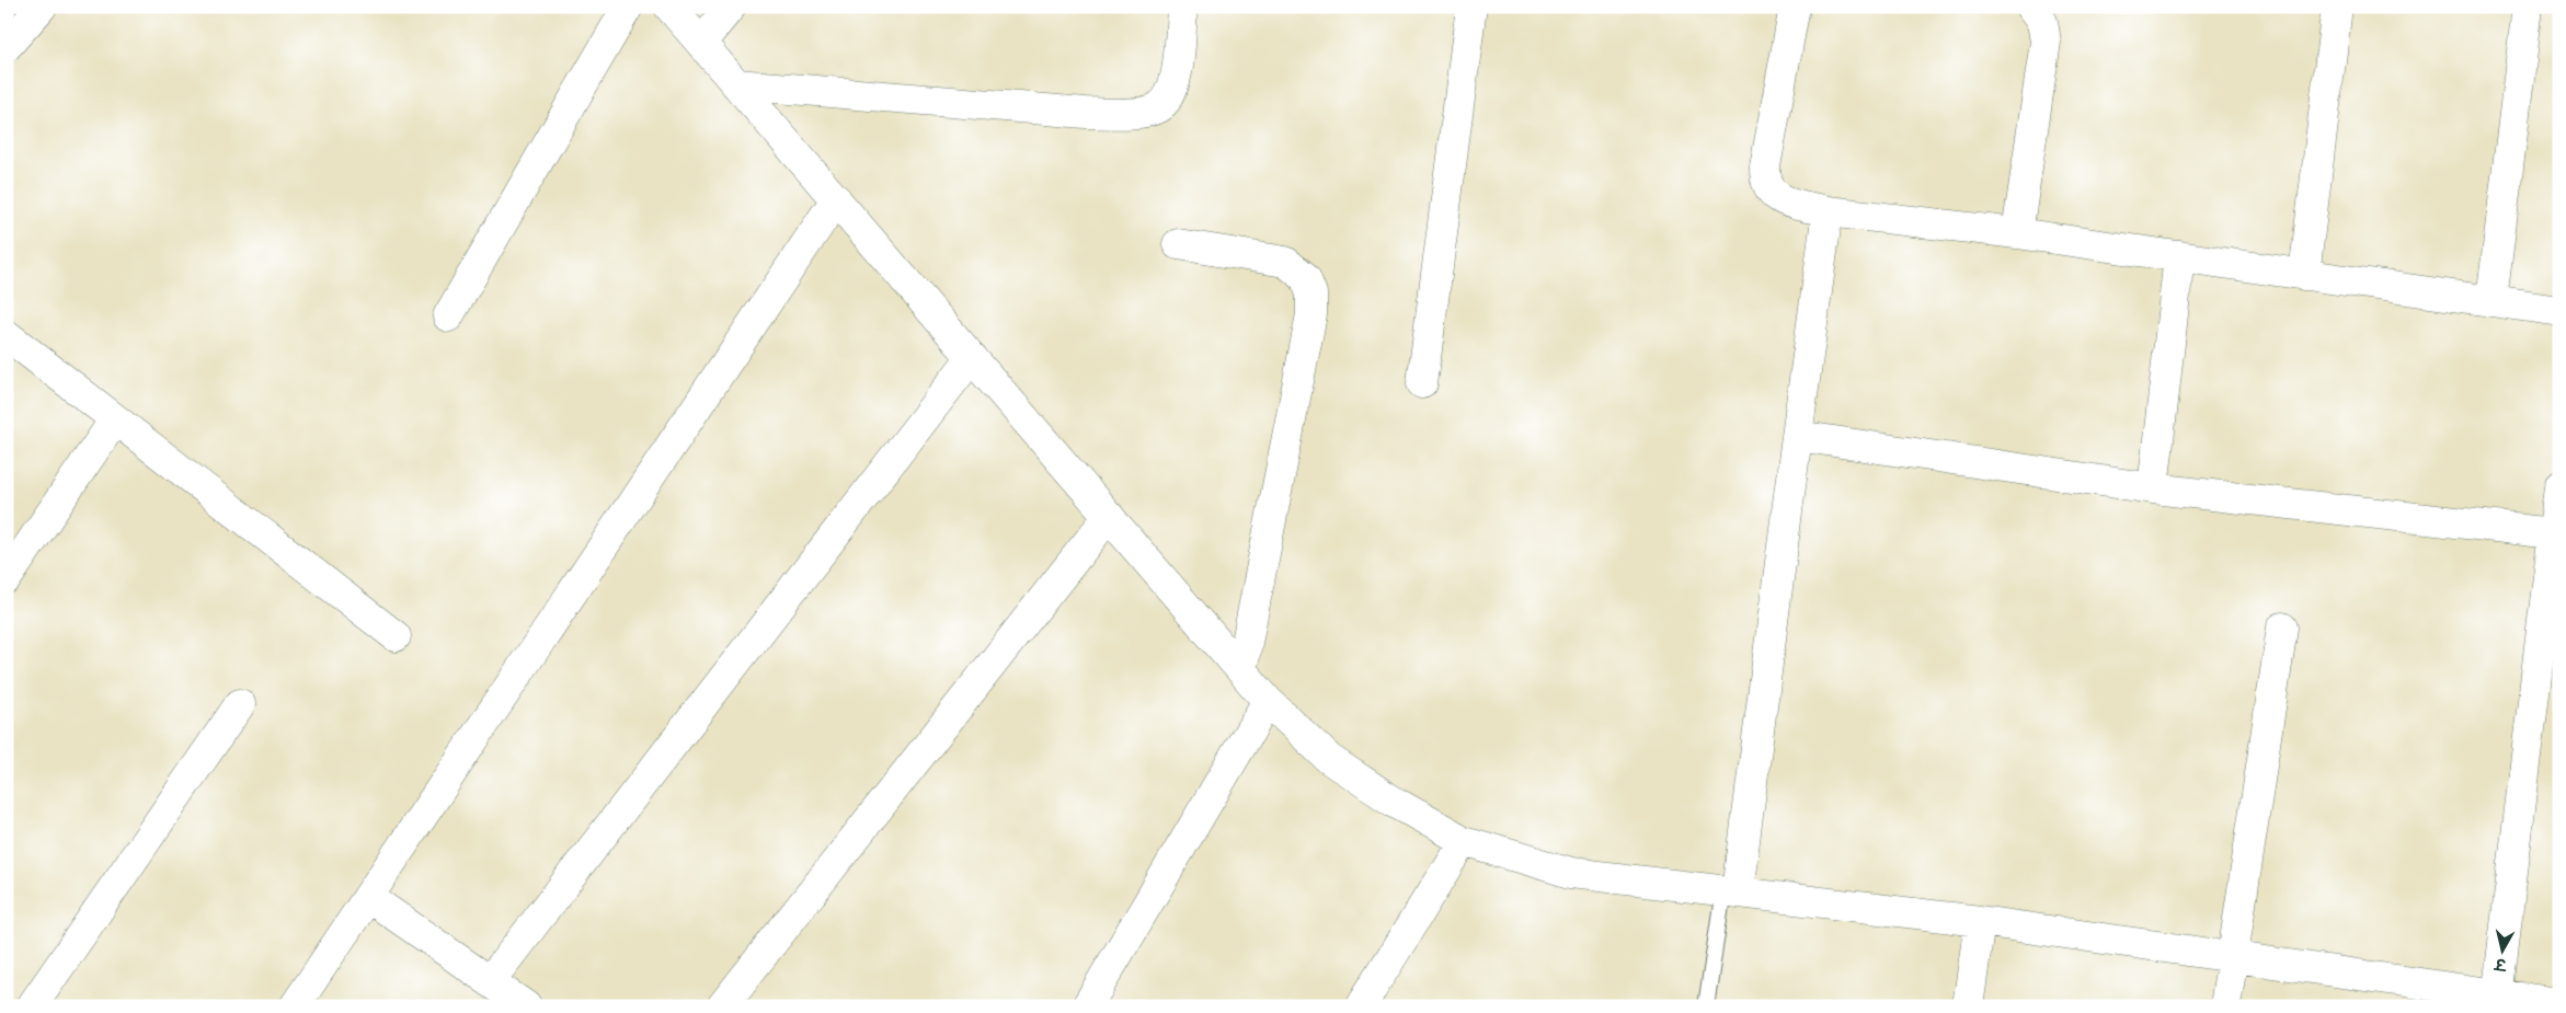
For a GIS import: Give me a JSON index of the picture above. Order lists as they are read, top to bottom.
{
  "north": "bottom"
}
